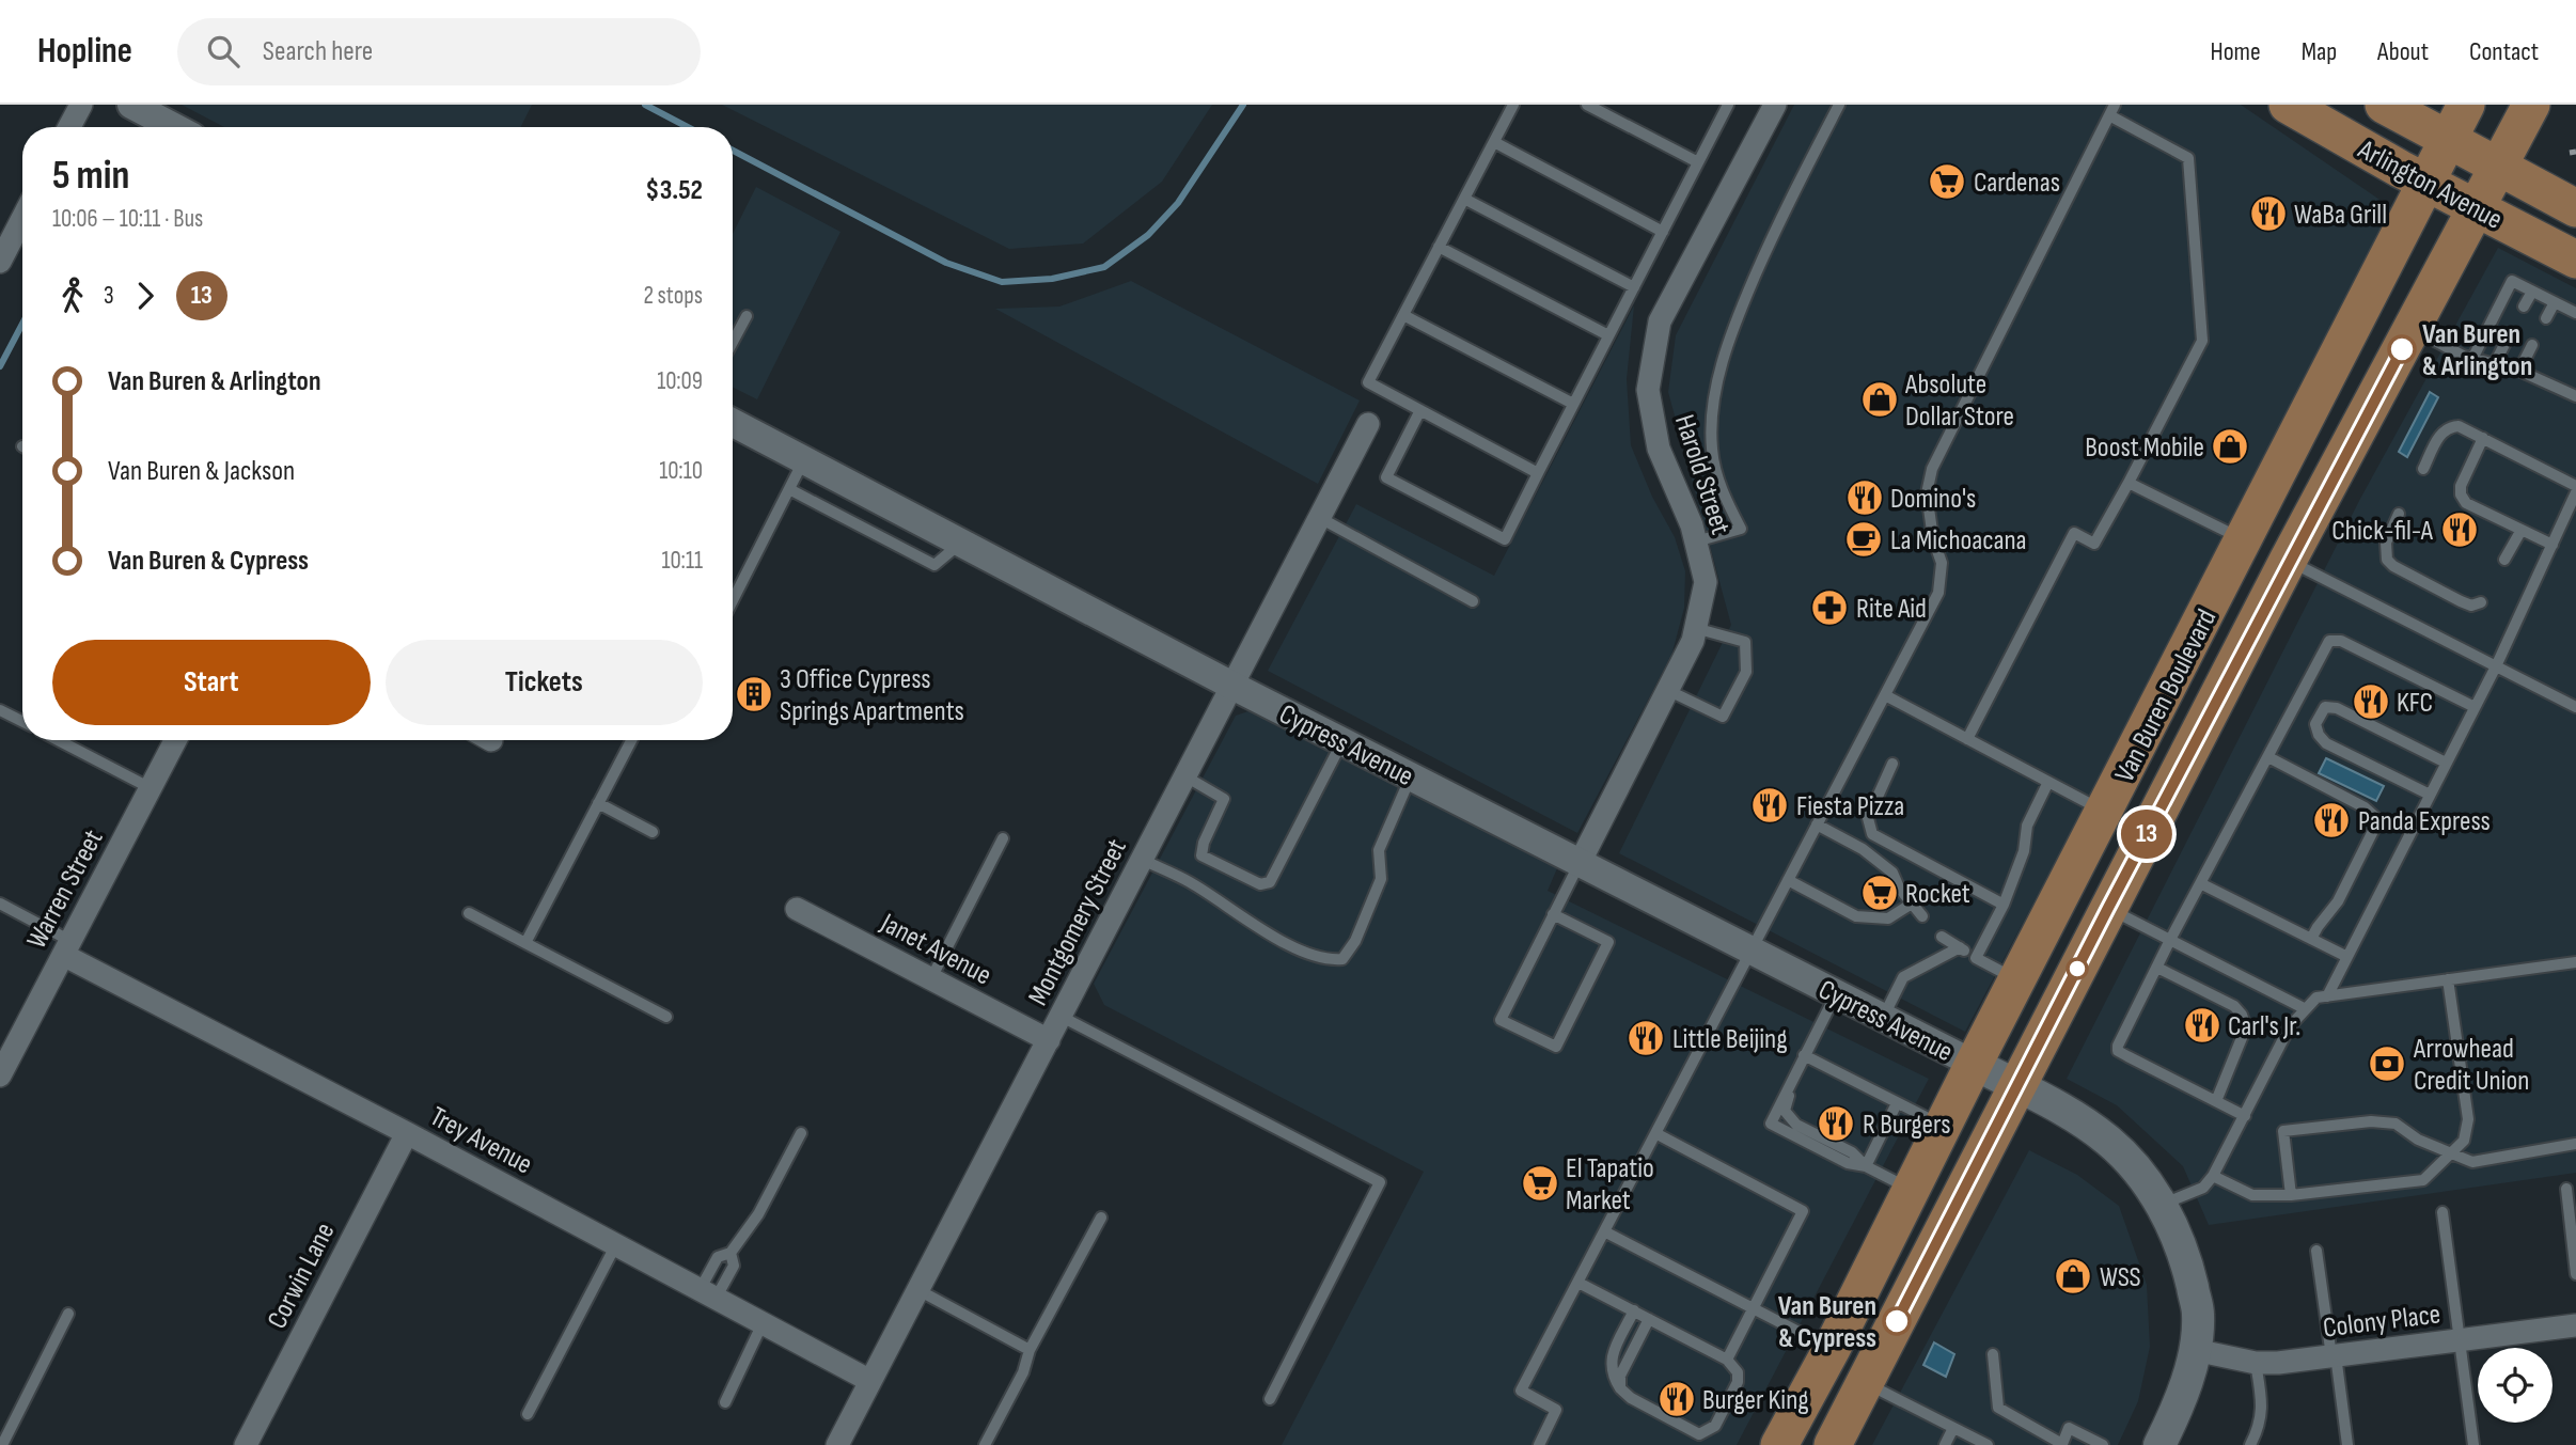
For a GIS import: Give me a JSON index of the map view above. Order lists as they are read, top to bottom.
{
  "streets": {
    "main road": ["Arlington Avenue", "Van Buren Boulevard"],
    "street": [
      "Harold Street",
      "Cypress Avenue",
      "Warren Street",
      "Montgomery Street",
      "Janet Avenue",
      "Trey Avenue",
      "Corwin Lane",
      "Colony Place"
    ]
  },
  "crossings": [
    ["Arlington Avenue", "Van Buren Boulevard"],
    ["Harold Street", "Cypress Avenue"],
    ["Van Buren Boulevard", "Cypress Avenue"],
    ["Cypress Avenue", "Montgomery Street"],
    ["Warren Street", "Trey Avenue"],
    ["Montgomery Street", "Janet Avenue"],
    ["Montgomery Street", "Trey Avenue"],
    ["Trey Avenue", "Corwin Lane"]
  ],
  "places": {
    "supermarket": ["Cardenas", "Rocket", "El Tapatio Market"],
    "restaurant": [
      "WaBa Grill",
      "Domino's",
      "Chick-fil-A",
      "KFC",
      "Fiesta Pizza",
      "Panda Express",
      "Carl's Jr.",
      "Little Beijing",
      "R Burgers",
      "Burger King"
    ],
    "other": ["Van Buren & Arlington", "Van Buren & Cypress"],
    "shop": ["Absolute Dollar Store", "Boost Mobile", "WSS"],
    "cafe": ["La Michoacana"],
    "pharmacy": ["Rite Aid"],
    "building": ["3 Office Cypress Springs Apartments"],
    "bank": ["Arrowhead Credit Union"]
  },
  "lines": ["bus line 13"],
  "page": {
    "header": "Hopline",
    "search": "Search here",
    "nav": [
      "Home",
      "Map",
      "About",
      "Contact"
    ],
    "on_map": "13",
    "heading": ["5 min", "10:06 – 10:11 · Bus", "$3.52"],
    "legs": ["3", "13", "2 stops"],
    "list": [
      {
        "name": "Van Buren & Arlington",
        "value": "10:09"
      },
      {
        "name": "Van Buren & Jackson",
        "value": "10:10"
      },
      {
        "name": "Van Buren & Cypress",
        "value": "10:11"
      }
    ],
    "buttons": ["Start", "Tickets"]
  }
}
